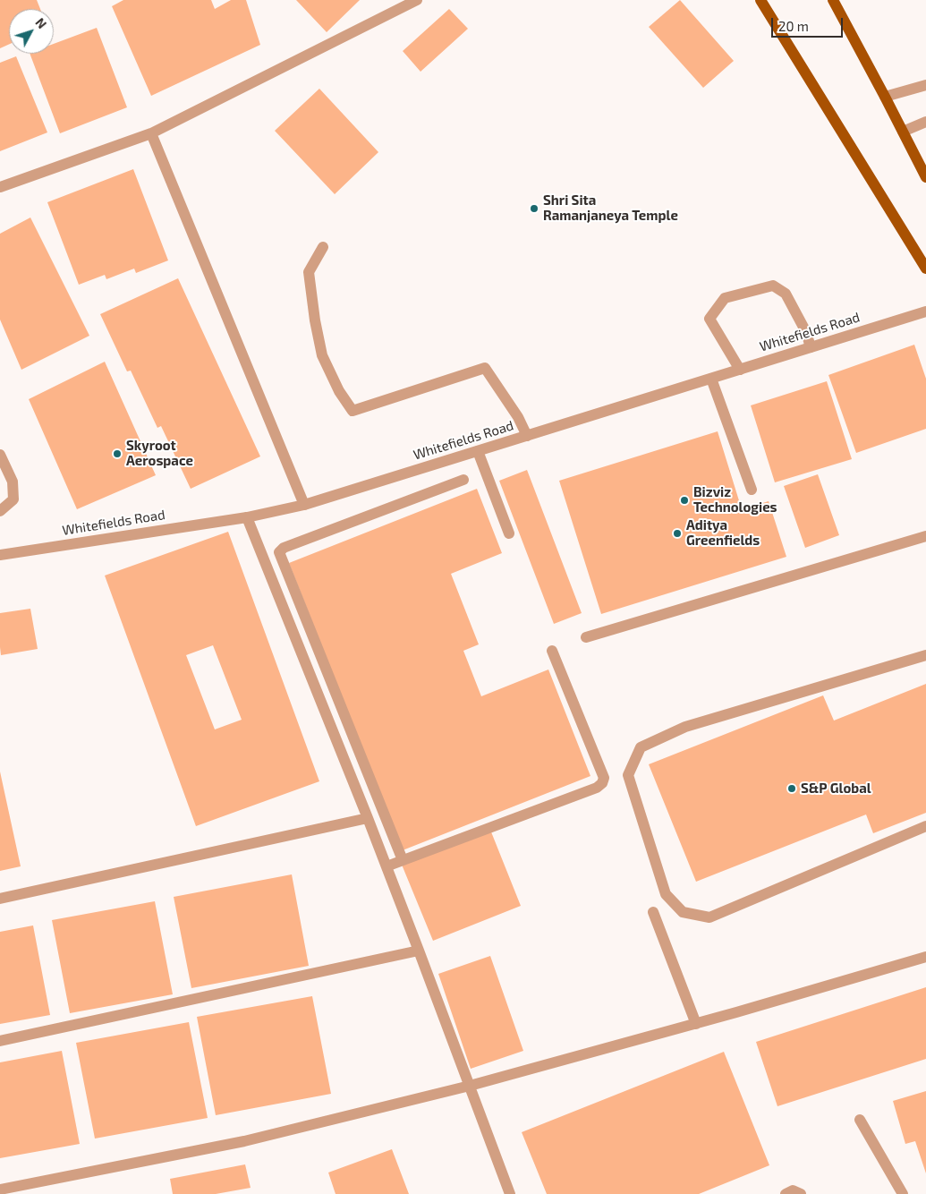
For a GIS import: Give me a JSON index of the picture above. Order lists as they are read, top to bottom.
{
  "streets": {
    "street": ["Whitefields Road"]
  },
  "places": [
    "Shri Sita Ramanjaneya Temple",
    "Skyroot Aerospace",
    "Bizviz Technologies",
    "Aditya Greenfields",
    "S&P Global"
  ],
  "scale_bar": "20 m",
  "north": "top right"
}
